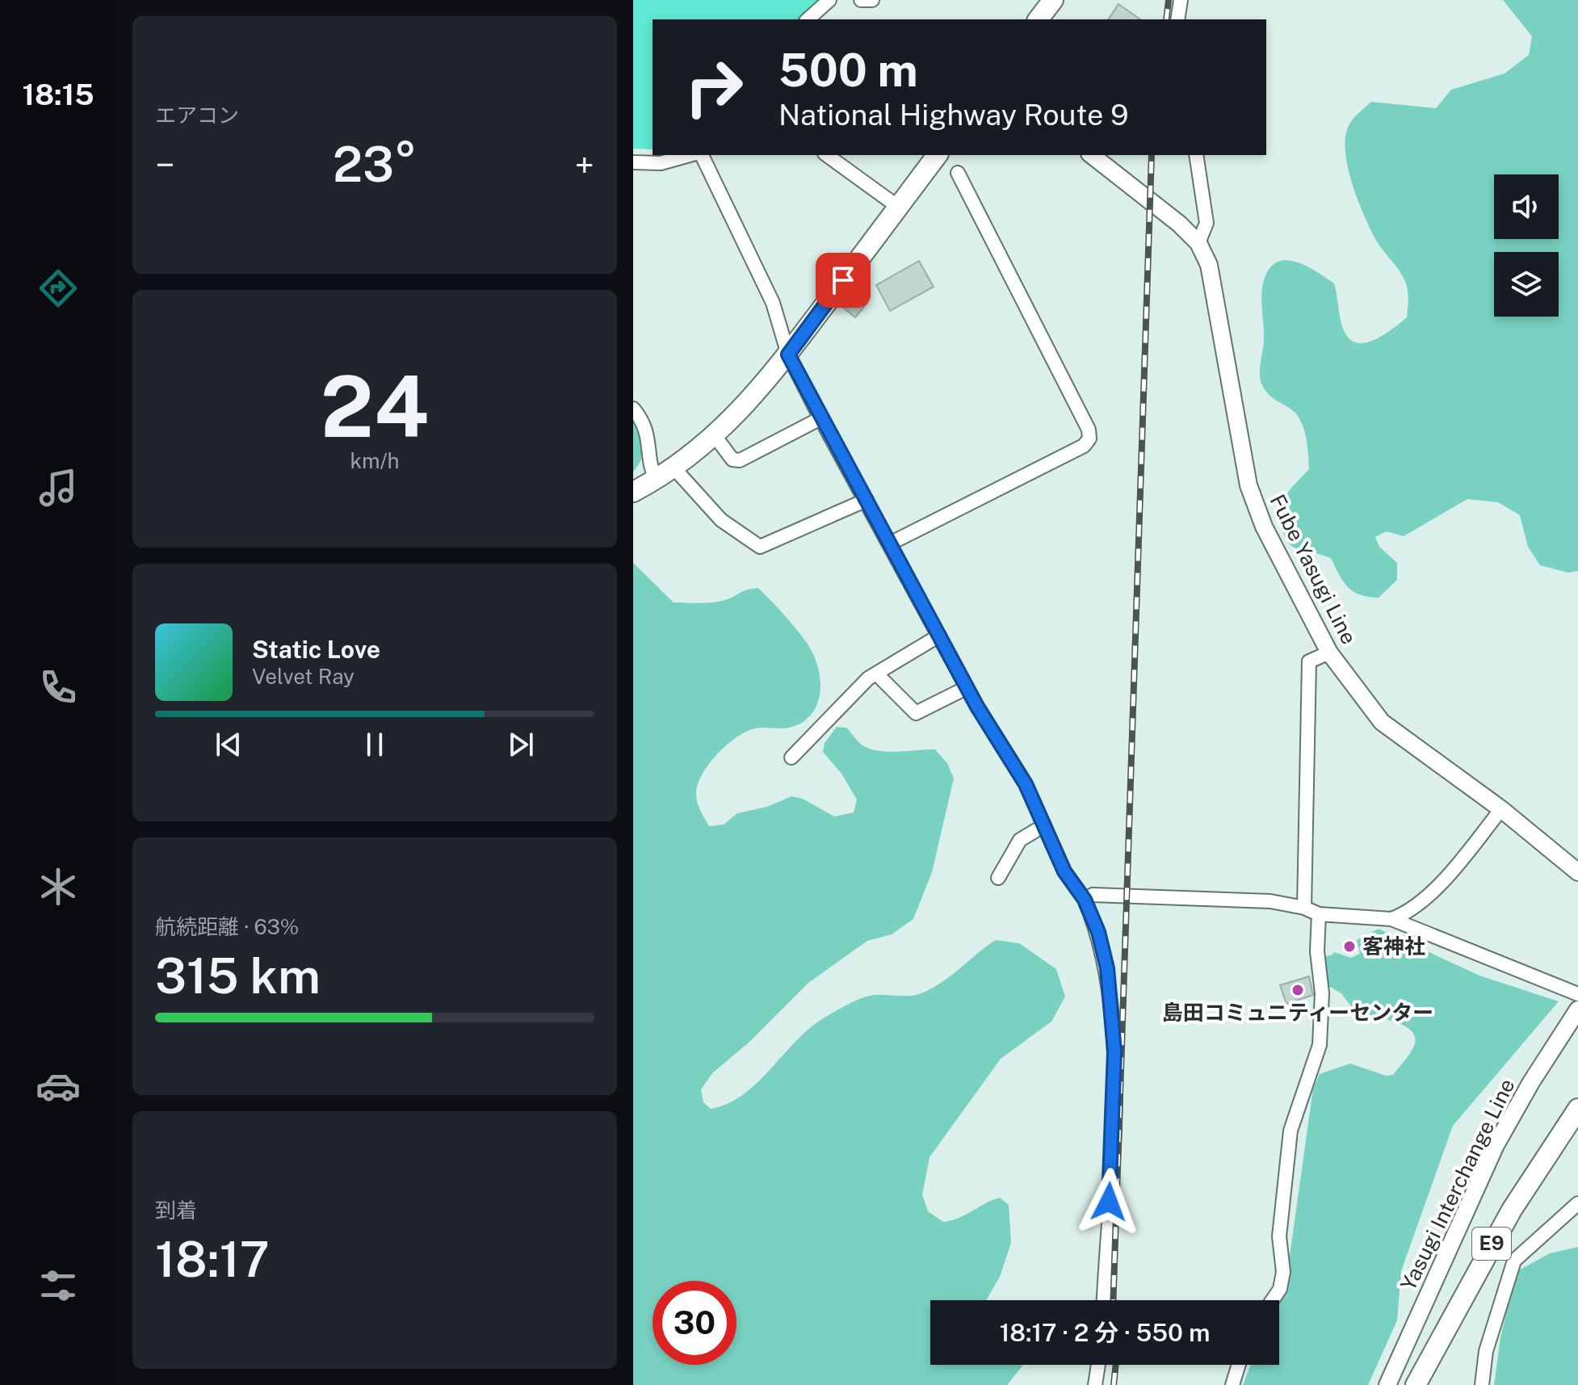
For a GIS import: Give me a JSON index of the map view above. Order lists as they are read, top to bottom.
{
  "streets": {
    "highway": ["E9"],
    "main road": ["Fube Yasugi Line", "Yasugi Interchange Line"]
  },
  "places": ["客神社", "島田コミュニティーセンター"],
  "page": {
    "tabs": "18:15",
    "tile": [
      "エアコン",
      ["24", "km/h"],
      ["航続距離 · 63%", "315 km"],
      ["到着", "18:17"]
    ],
    "turn": ["500 m", "National Highway Route 9"],
    "heat": ["−", "23°", "+"],
    "song": ["Static Love", "Velvet Ray"],
    "limit": "30",
    "trip": "18:17 · 2 分 · 550 m"
  }
}
